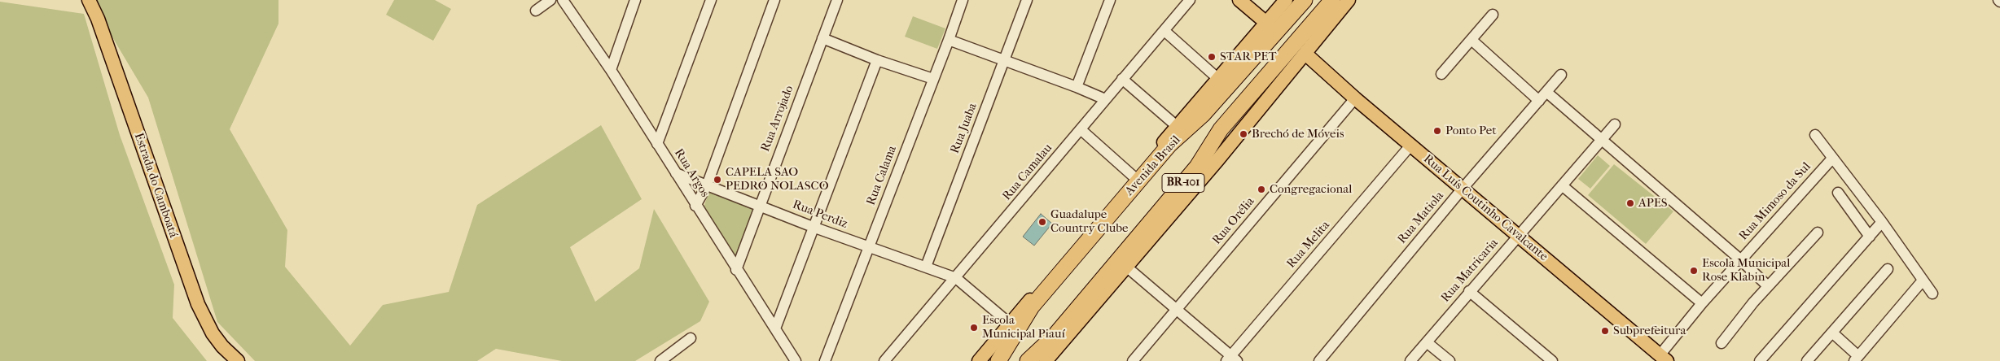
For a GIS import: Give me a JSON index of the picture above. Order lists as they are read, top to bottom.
{
  "streets": {
    "highway": ["Avenida Brasil", "BR-101"],
    "main road": ["Estrada do Camboatá", "Rua Luís Coutinho Cavalcante"],
    "street": [
      "Rua Arrojado",
      "Rua Juaba",
      "Rua Camalau",
      "Rua Argos",
      "Rua Calama",
      "Rua Mimoso da Sul",
      "Rua Perdiz",
      "Rua Matiola",
      "Rua Orélia",
      "Rua Melita",
      "Rua Matricaria"
    ]
  },
  "crossings": [
    ["Rua Arrojado", "Rua Argos"],
    ["Rua Arrojado", "Rua Perdiz"],
    ["Rua Juaba", "Rua Perdiz"],
    ["Avenida Brasil", "Rua Perdiz"],
    ["Rua Camalau", "Rua Perdiz"],
    ["Rua Argos", "Rua Perdiz"],
    ["Rua Calama", "Rua Perdiz"],
    ["Rua Mimoso da Sul", "Rua Luís Coutinho Cavalcante"],
    ["Rua Luís Coutinho Cavalcante", "Rua Matiola"],
    ["Rua Luís Coutinho Cavalcante", "Rua Orélia"],
    ["Rua Luís Coutinho Cavalcante", "Rua Melita"],
    ["Rua Luís Coutinho Cavalcante", "Rua Matricaria"]
  ],
  "places": [
    "STAR PET",
    "Ponto Pet",
    "Brechó de Móveis",
    "CAPELA SAO PEDRO NOLASCO",
    "Congregacional",
    "APES",
    "Guadalupe Country Clube",
    "Escola Municipal Rose Klabin",
    "Escola Municipal Piauí",
    "Subprefeitura"
  ]
}
